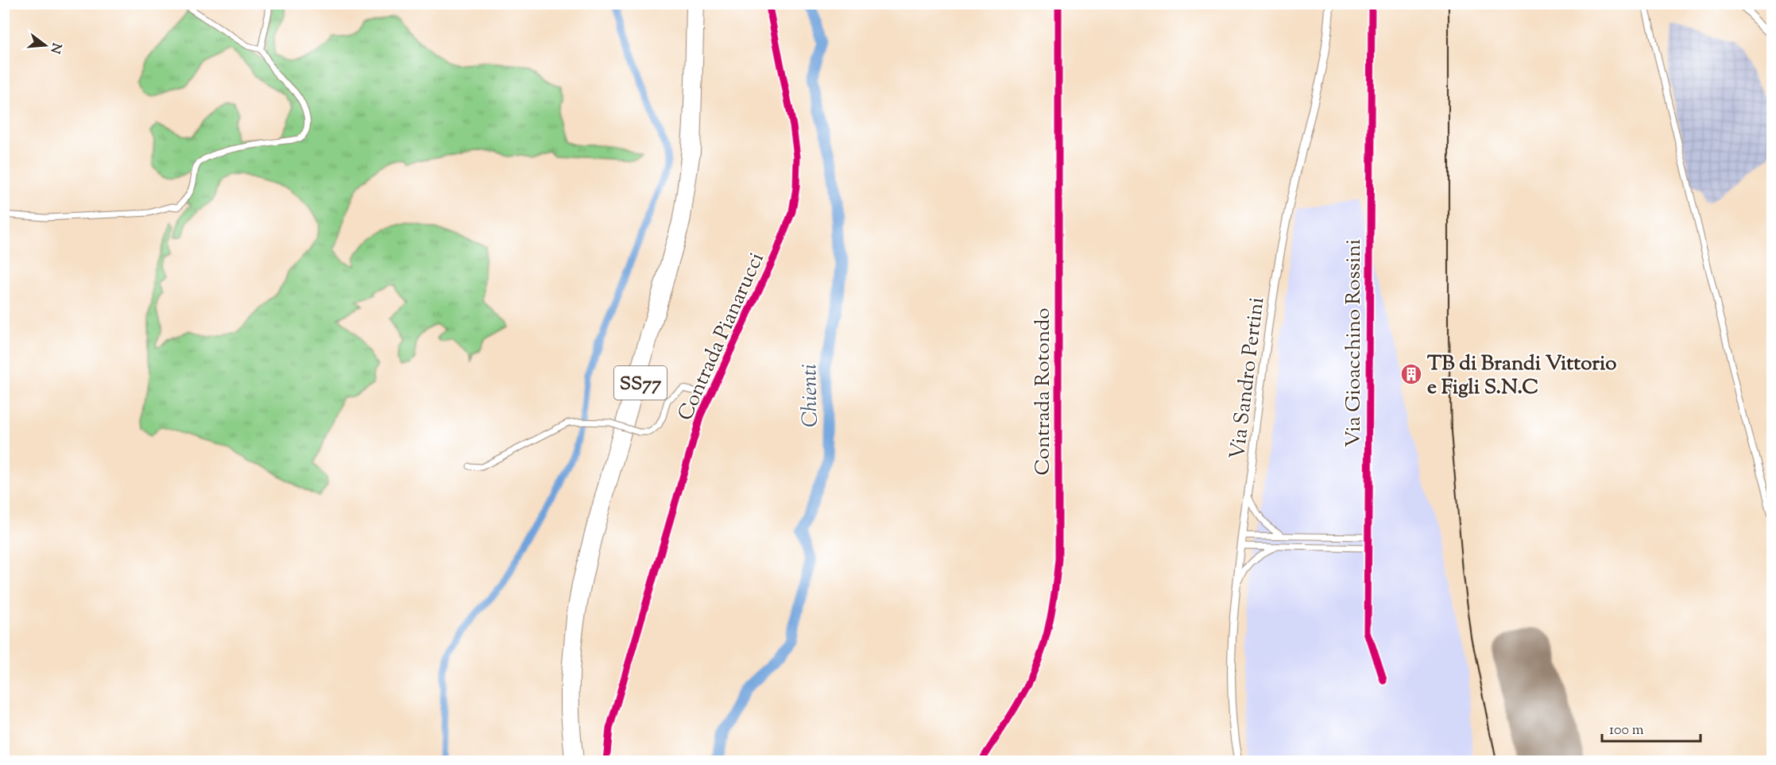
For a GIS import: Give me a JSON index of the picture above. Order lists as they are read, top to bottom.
{
  "streets": {
    "highway": ["SS77"],
    "main road": ["Contrada Pianarucci", "Via Sandro Pertini"],
    "street": ["Via Gioacchino Rossini", "Contrada Rotondo"]
  },
  "water": ["Chienti"],
  "places": {
    "building": ["TB di Brandi Vittorio e Figli S.N.C"]
  },
  "scale_bar": "100 m",
  "north": "right"
}
